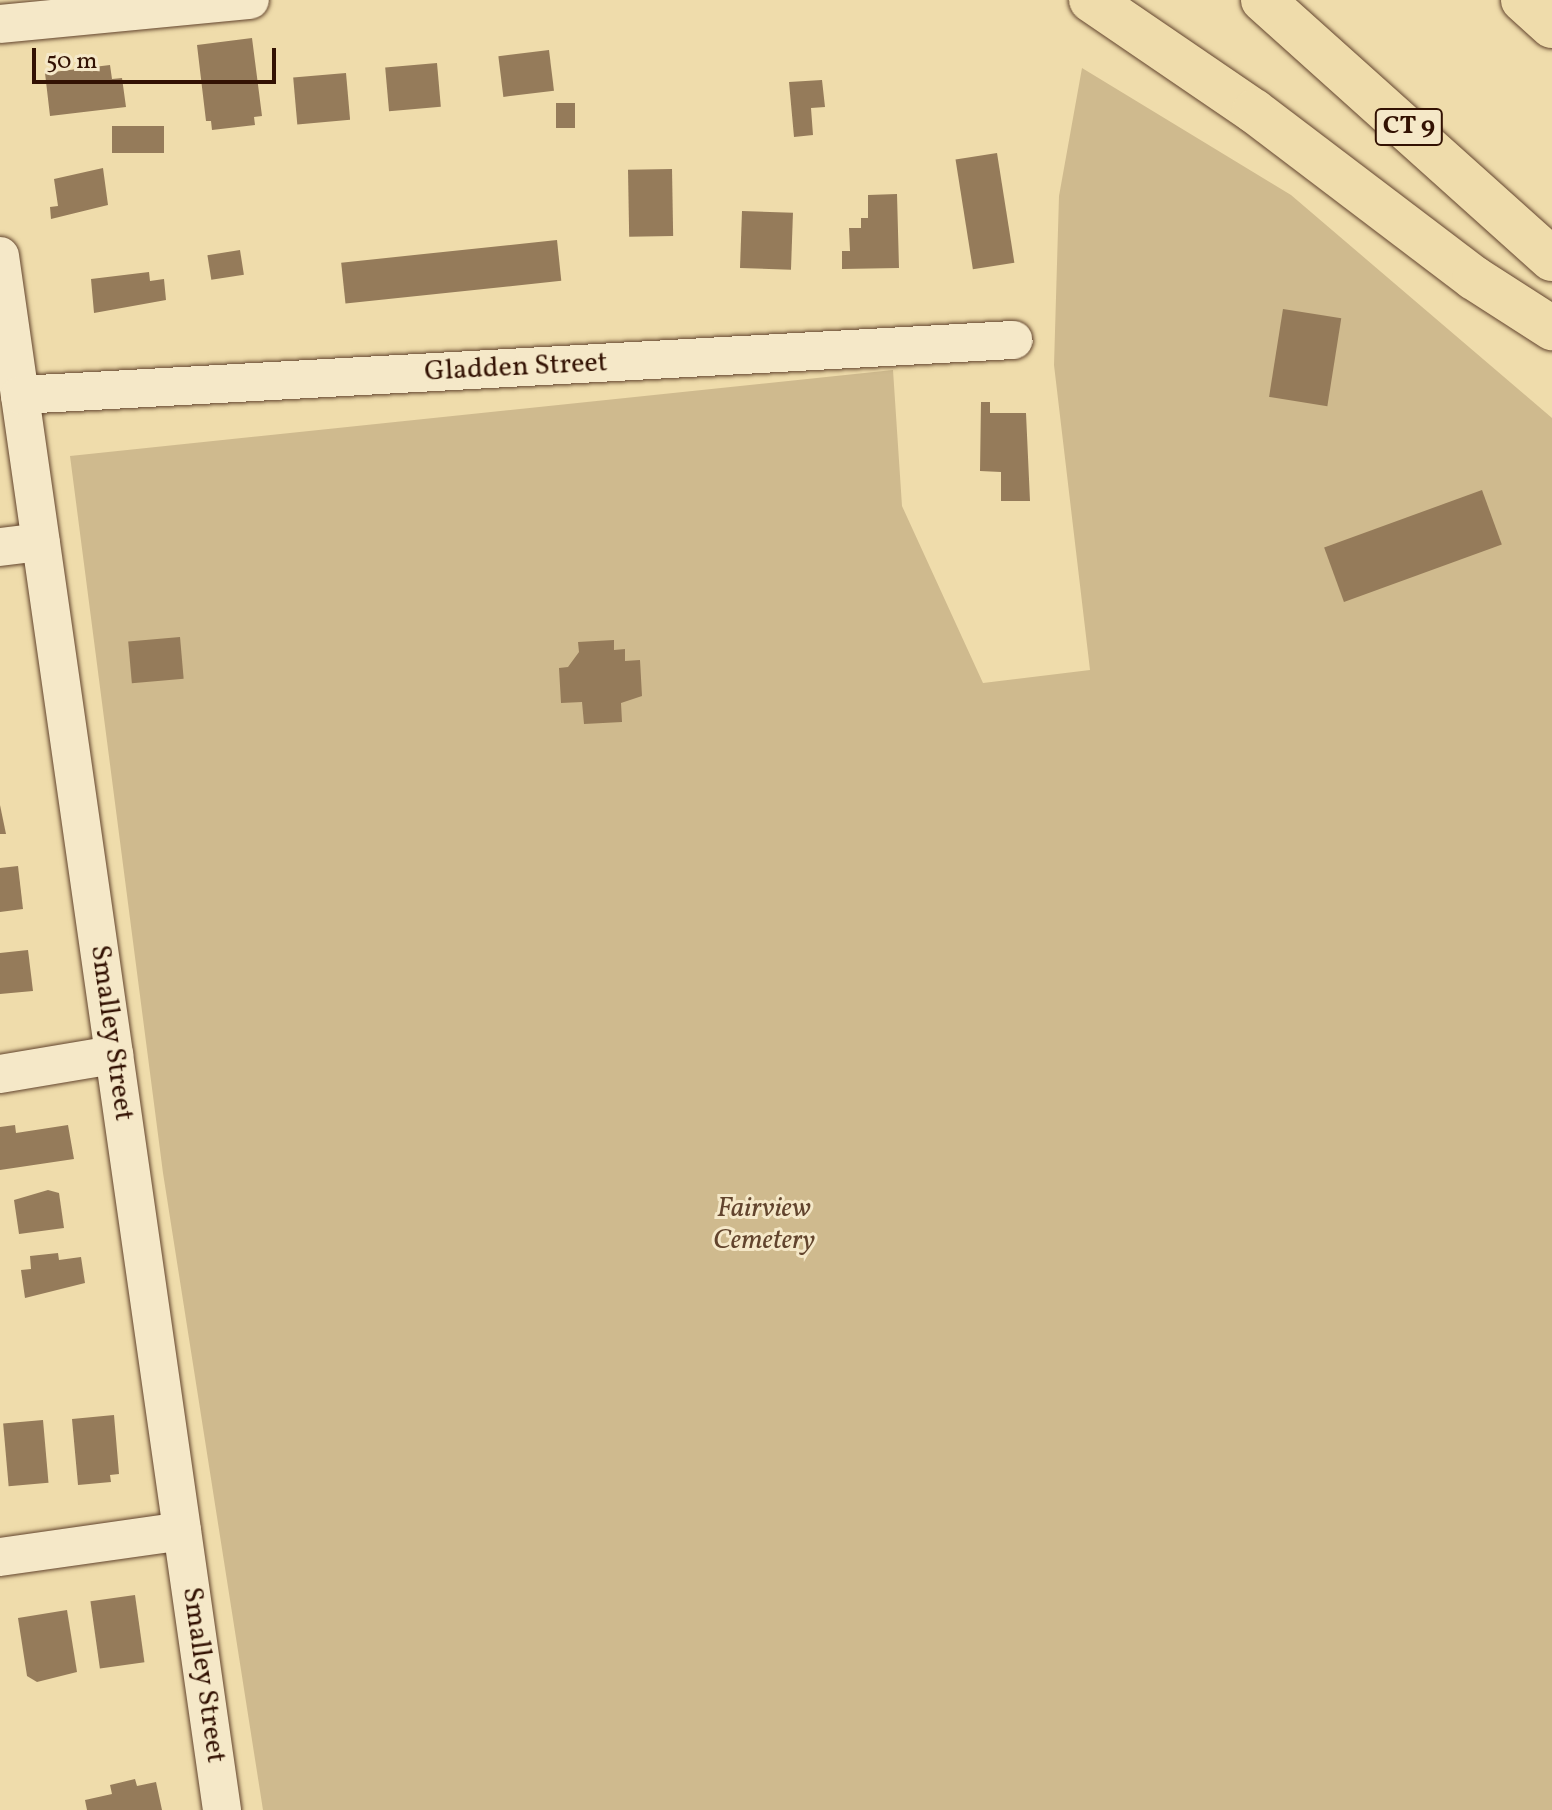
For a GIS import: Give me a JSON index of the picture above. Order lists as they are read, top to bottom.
{
  "streets": {
    "highway": ["CT 9"],
    "street": ["Gladden Street", "Smalley Street"]
  },
  "crossings": [
    ["Gladden Street", "Smalley Street"]
  ],
  "parks": ["Fairview Cemetery"],
  "scale_bar": "50 m"
}
